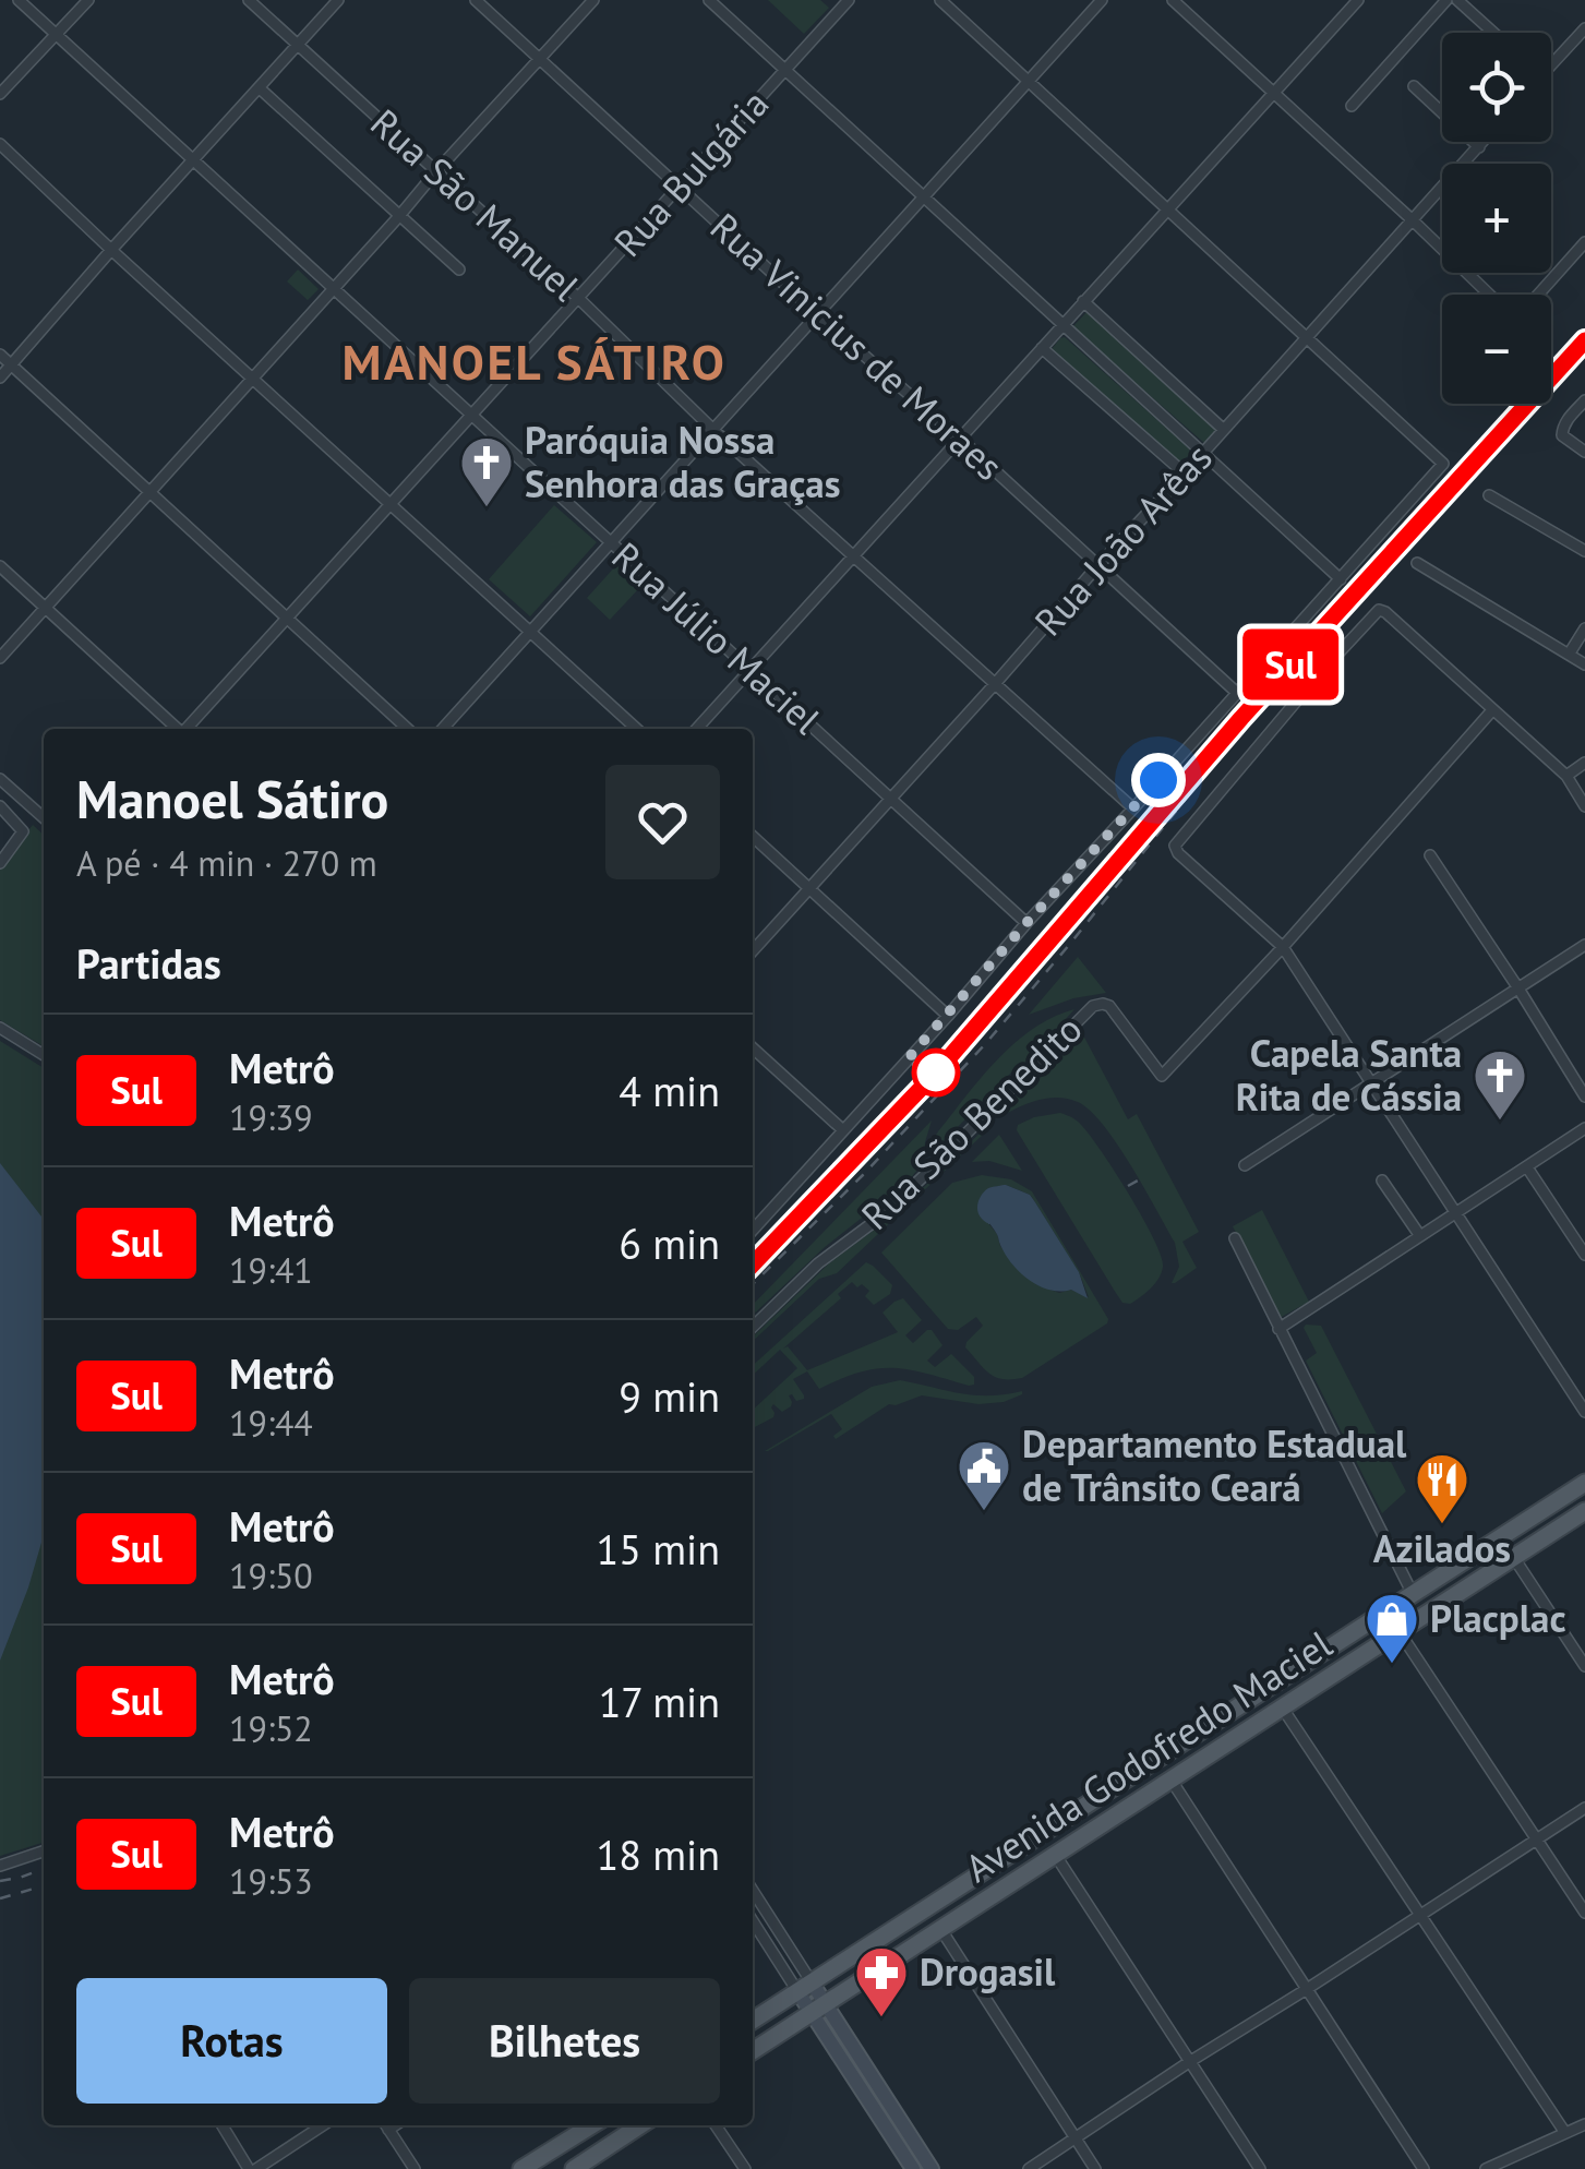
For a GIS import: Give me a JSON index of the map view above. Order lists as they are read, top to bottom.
{
  "streets": {
    "main road": ["Avenida Godofredo Maciel"],
    "street": [
      "Rua Bulgária",
      "Rua São Manuel",
      "Rua Vinicius de Moraes",
      "Rua João Arêas",
      "Rua Júlio Maciel",
      "Rua São Benedito"
    ]
  },
  "crossings": [
    ["Rua Bulgária", "Rua São Manuel"],
    ["Rua Bulgária", "Rua Vinicius de Moraes"],
    ["Rua Bulgária", "Rua Júlio Maciel"],
    ["Rua São Manuel", "Rua João Arêas"],
    ["Rua Vinicius de Moraes", "Rua João Arêas"],
    ["Rua João Arêas", "Rua Júlio Maciel"]
  ],
  "districts": ["MANOEL SÁTIRO"],
  "places": {
    "church": ["Paróquia Nossa Senhora das Graças", "Capela Santa Rita de Cássia"],
    "public building": ["Departamento Estadual de Trânsito Ceará"],
    "restaurant": ["Azilados"],
    "shop": ["Placplac"],
    "pharmacy": ["Drogasil"]
  },
  "lines": ["metro line Sul"],
  "page": {
    "on_map": "Sul",
    "map_buttons": ["+", "−"],
    "heading": [
      ["Manoel Sátiro", "A pé · 4 min · 270 m"],
      "Partidas"
    ],
    "list": [
      {
        "mark": "Sul",
        "name": "Metrô",
        "note": "19:39",
        "value": "4 min"
      },
      {
        "mark": "Sul",
        "name": "Metrô",
        "note": "19:41",
        "value": "6 min"
      },
      {
        "mark": "Sul",
        "name": "Metrô",
        "note": "19:44",
        "value": "9 min"
      },
      {
        "mark": "Sul",
        "name": "Metrô",
        "note": "19:50",
        "value": "15 min"
      },
      {
        "mark": "Sul",
        "name": "Metrô",
        "note": "19:52",
        "value": "17 min"
      },
      {
        "mark": "Sul",
        "name": "Metrô",
        "note": "19:53",
        "value": "18 min"
      }
    ],
    "buttons": ["Rotas", "Bilhetes"]
  }
}
